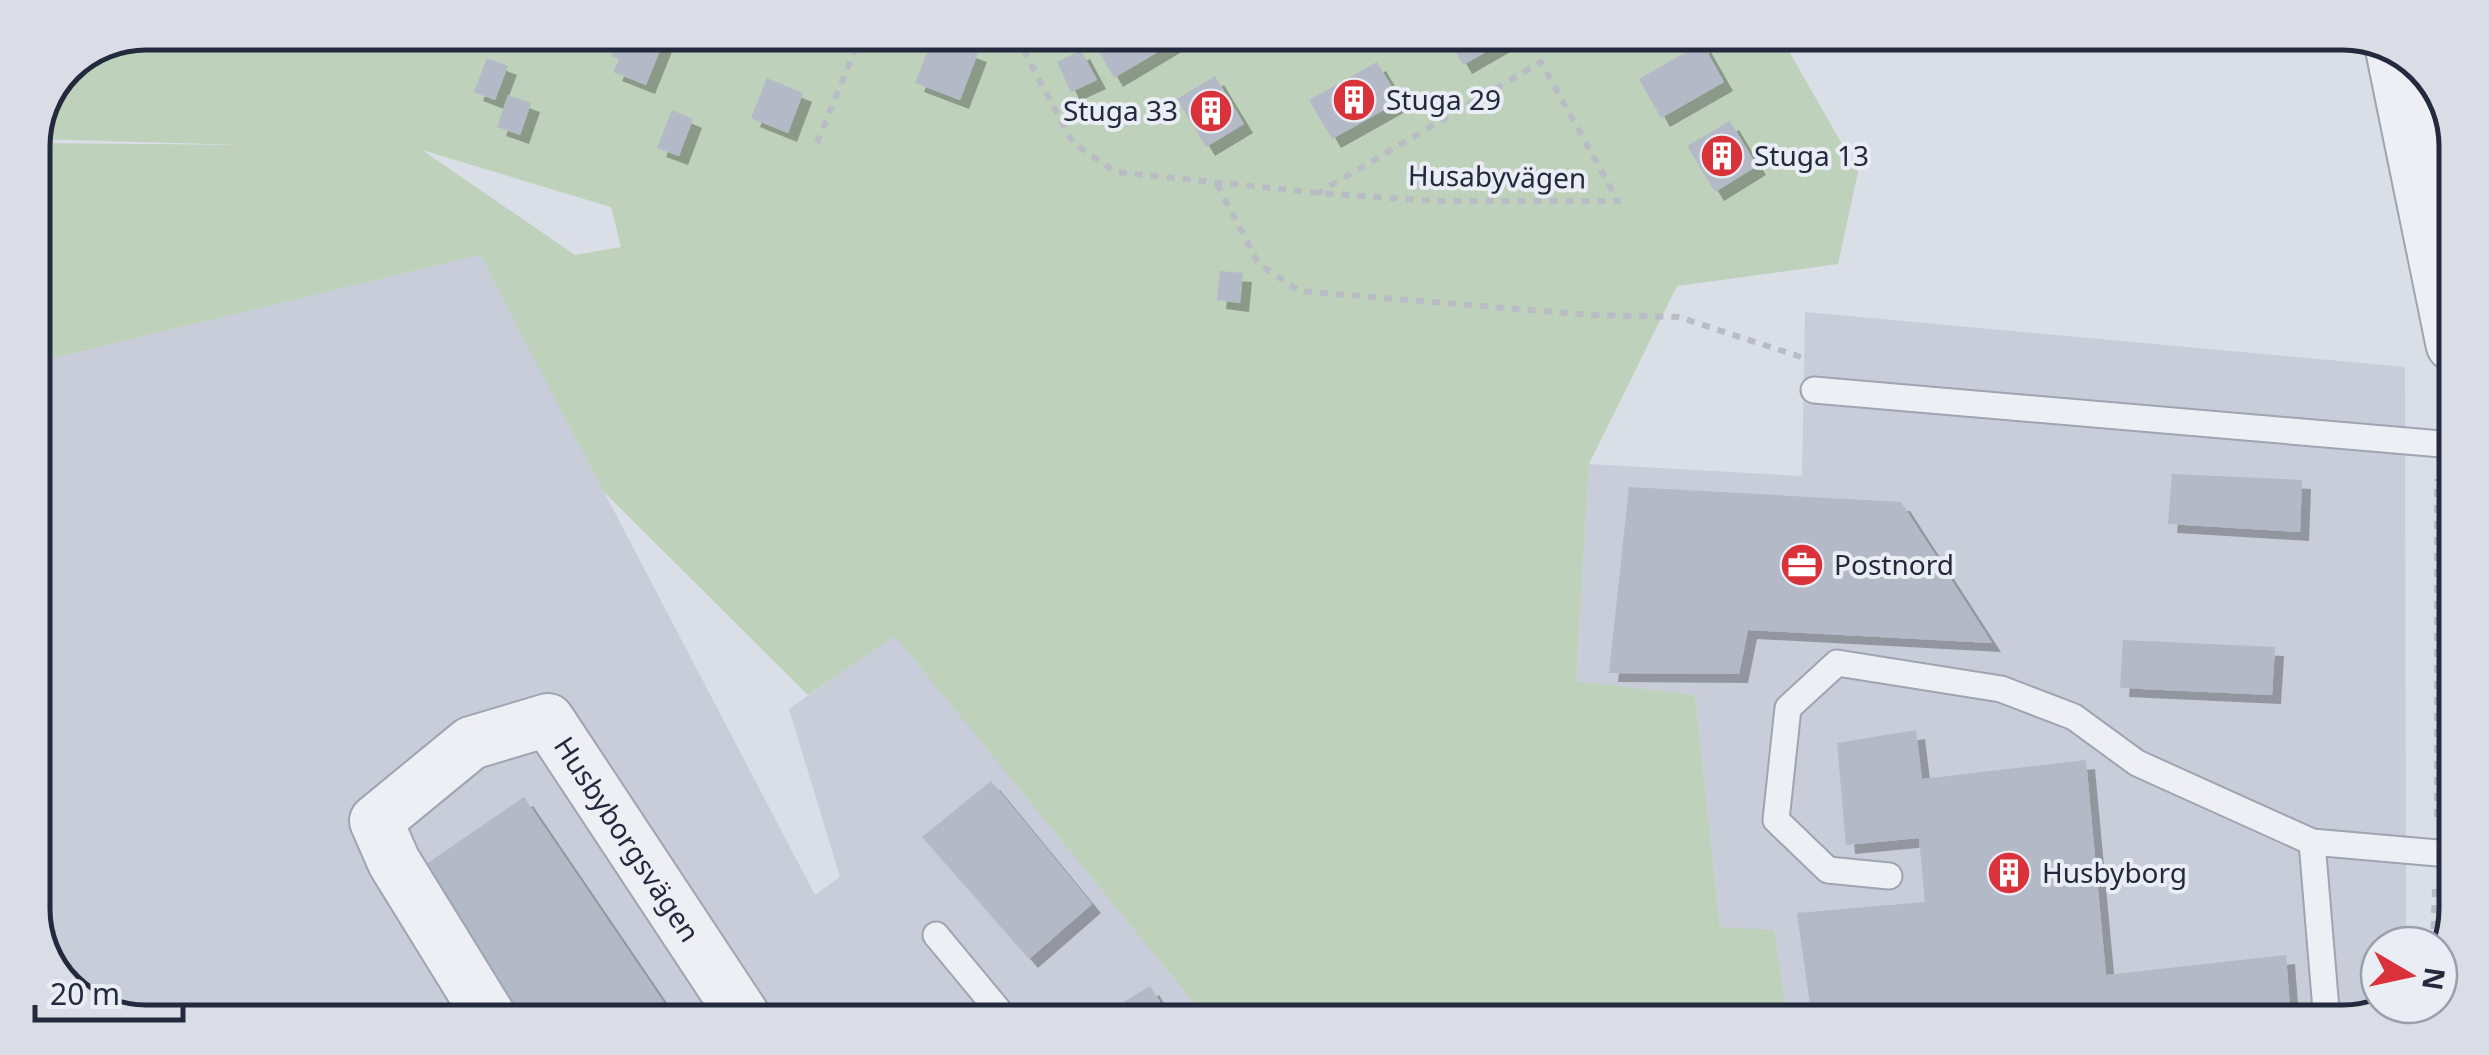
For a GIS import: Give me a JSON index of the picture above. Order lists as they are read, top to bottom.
{
  "streets": {
    "street": ["Husbyborgsvägen"],
    "path": ["Husabyvägen"]
  },
  "places": {
    "building": [
      "Stuga 29",
      "Stuga 33",
      "Stuga 13",
      "Husbyborg"
    ],
    "office": ["Postnord"]
  },
  "scale_bar": "20 m",
  "north": "right"
}
